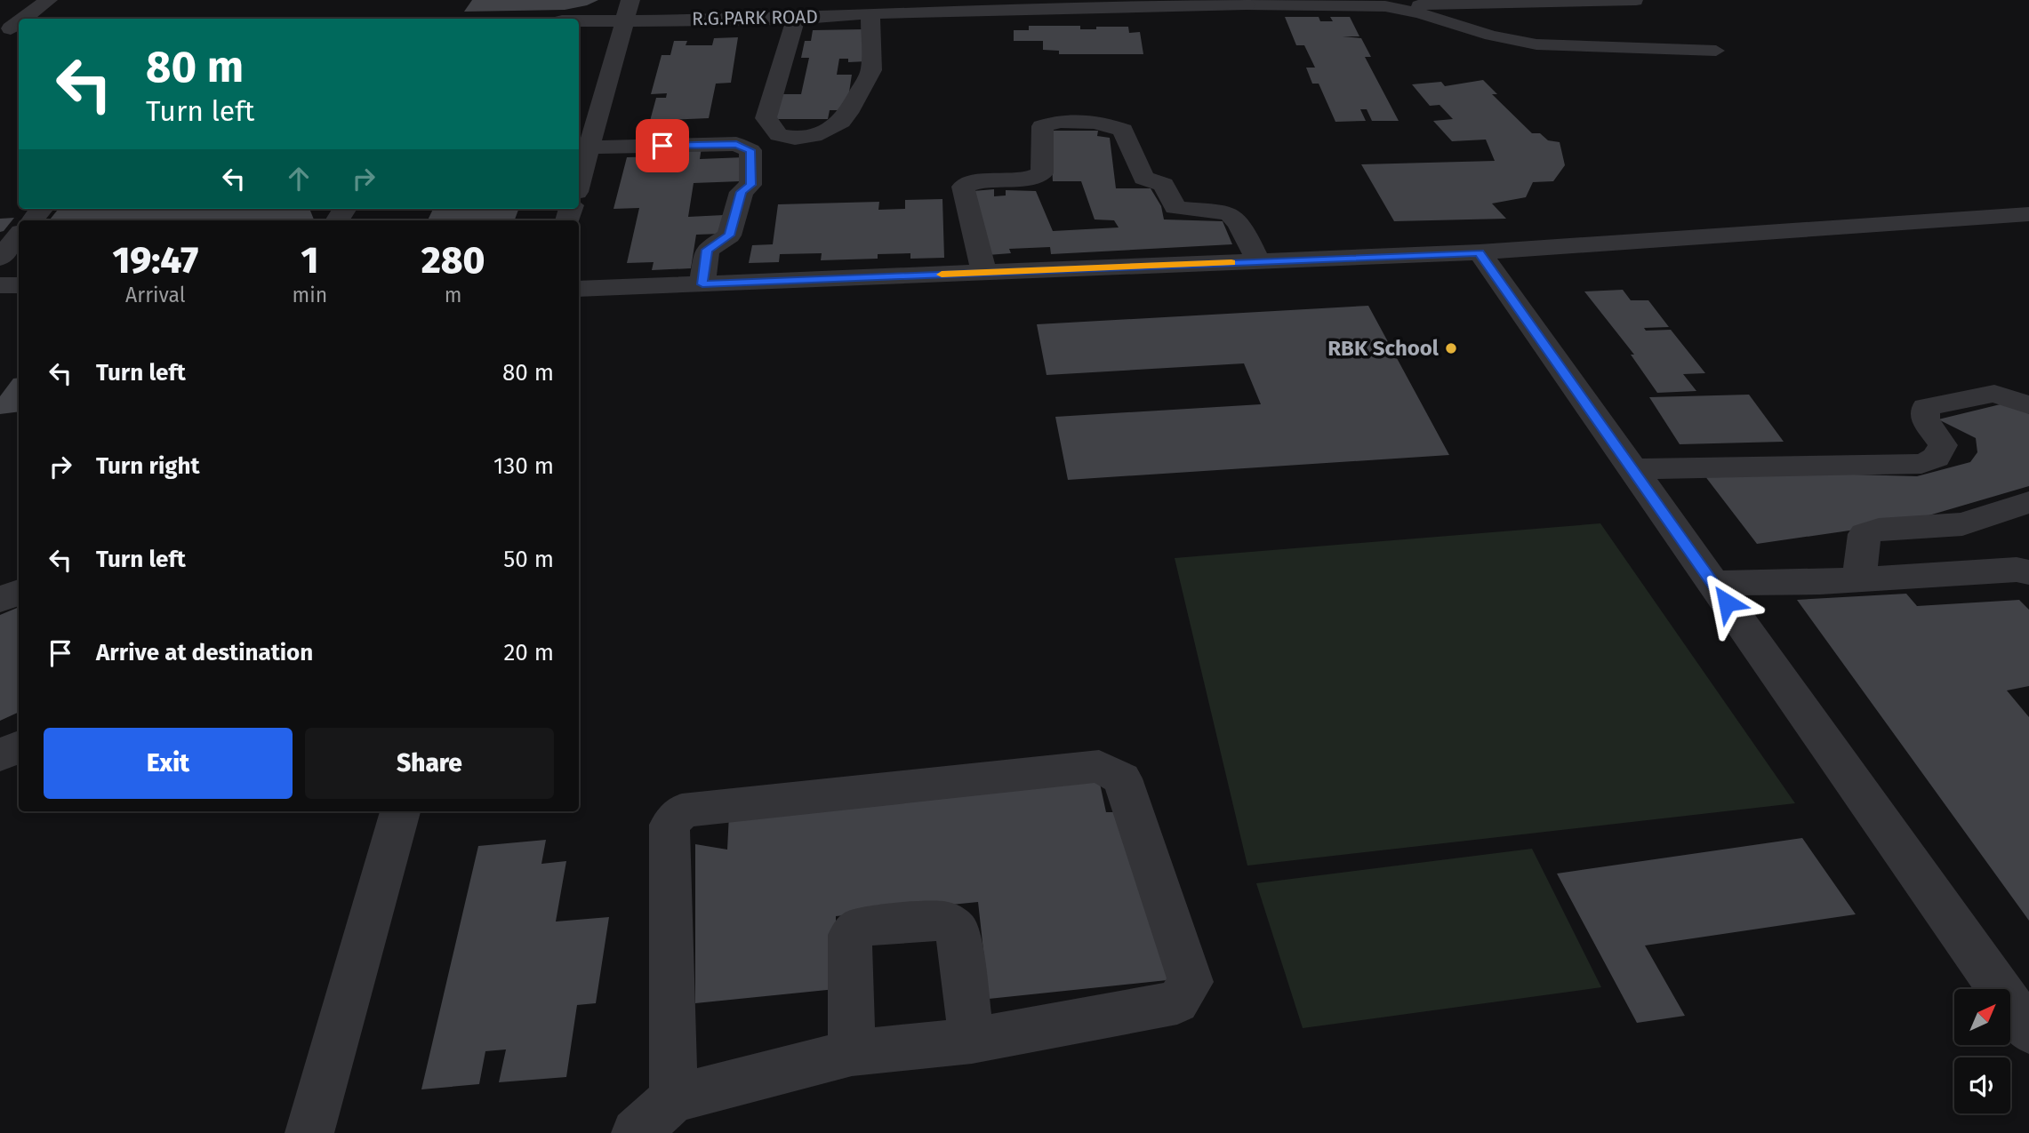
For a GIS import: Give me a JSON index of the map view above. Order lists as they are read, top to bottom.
{
  "streets": {
    "street": ["R.G.PARK ROAD"]
  },
  "places": ["RBK School"],
  "north": "top right",
  "page": {
    "turn": ["80 m", "Turn left"],
    "eta": [
      "19:47",
      "Arrival",
      "1",
      "min",
      "280",
      "m"
    ],
    "list": [
      {
        "name": "Turn left",
        "value": "80 m"
      },
      {
        "name": "Turn right",
        "value": "130 m"
      },
      {
        "name": "Turn left",
        "value": "50 m"
      },
      {
        "name": "Arrive at destination",
        "value": "20 m"
      }
    ],
    "buttons": ["Exit", "Share"]
  }
}
